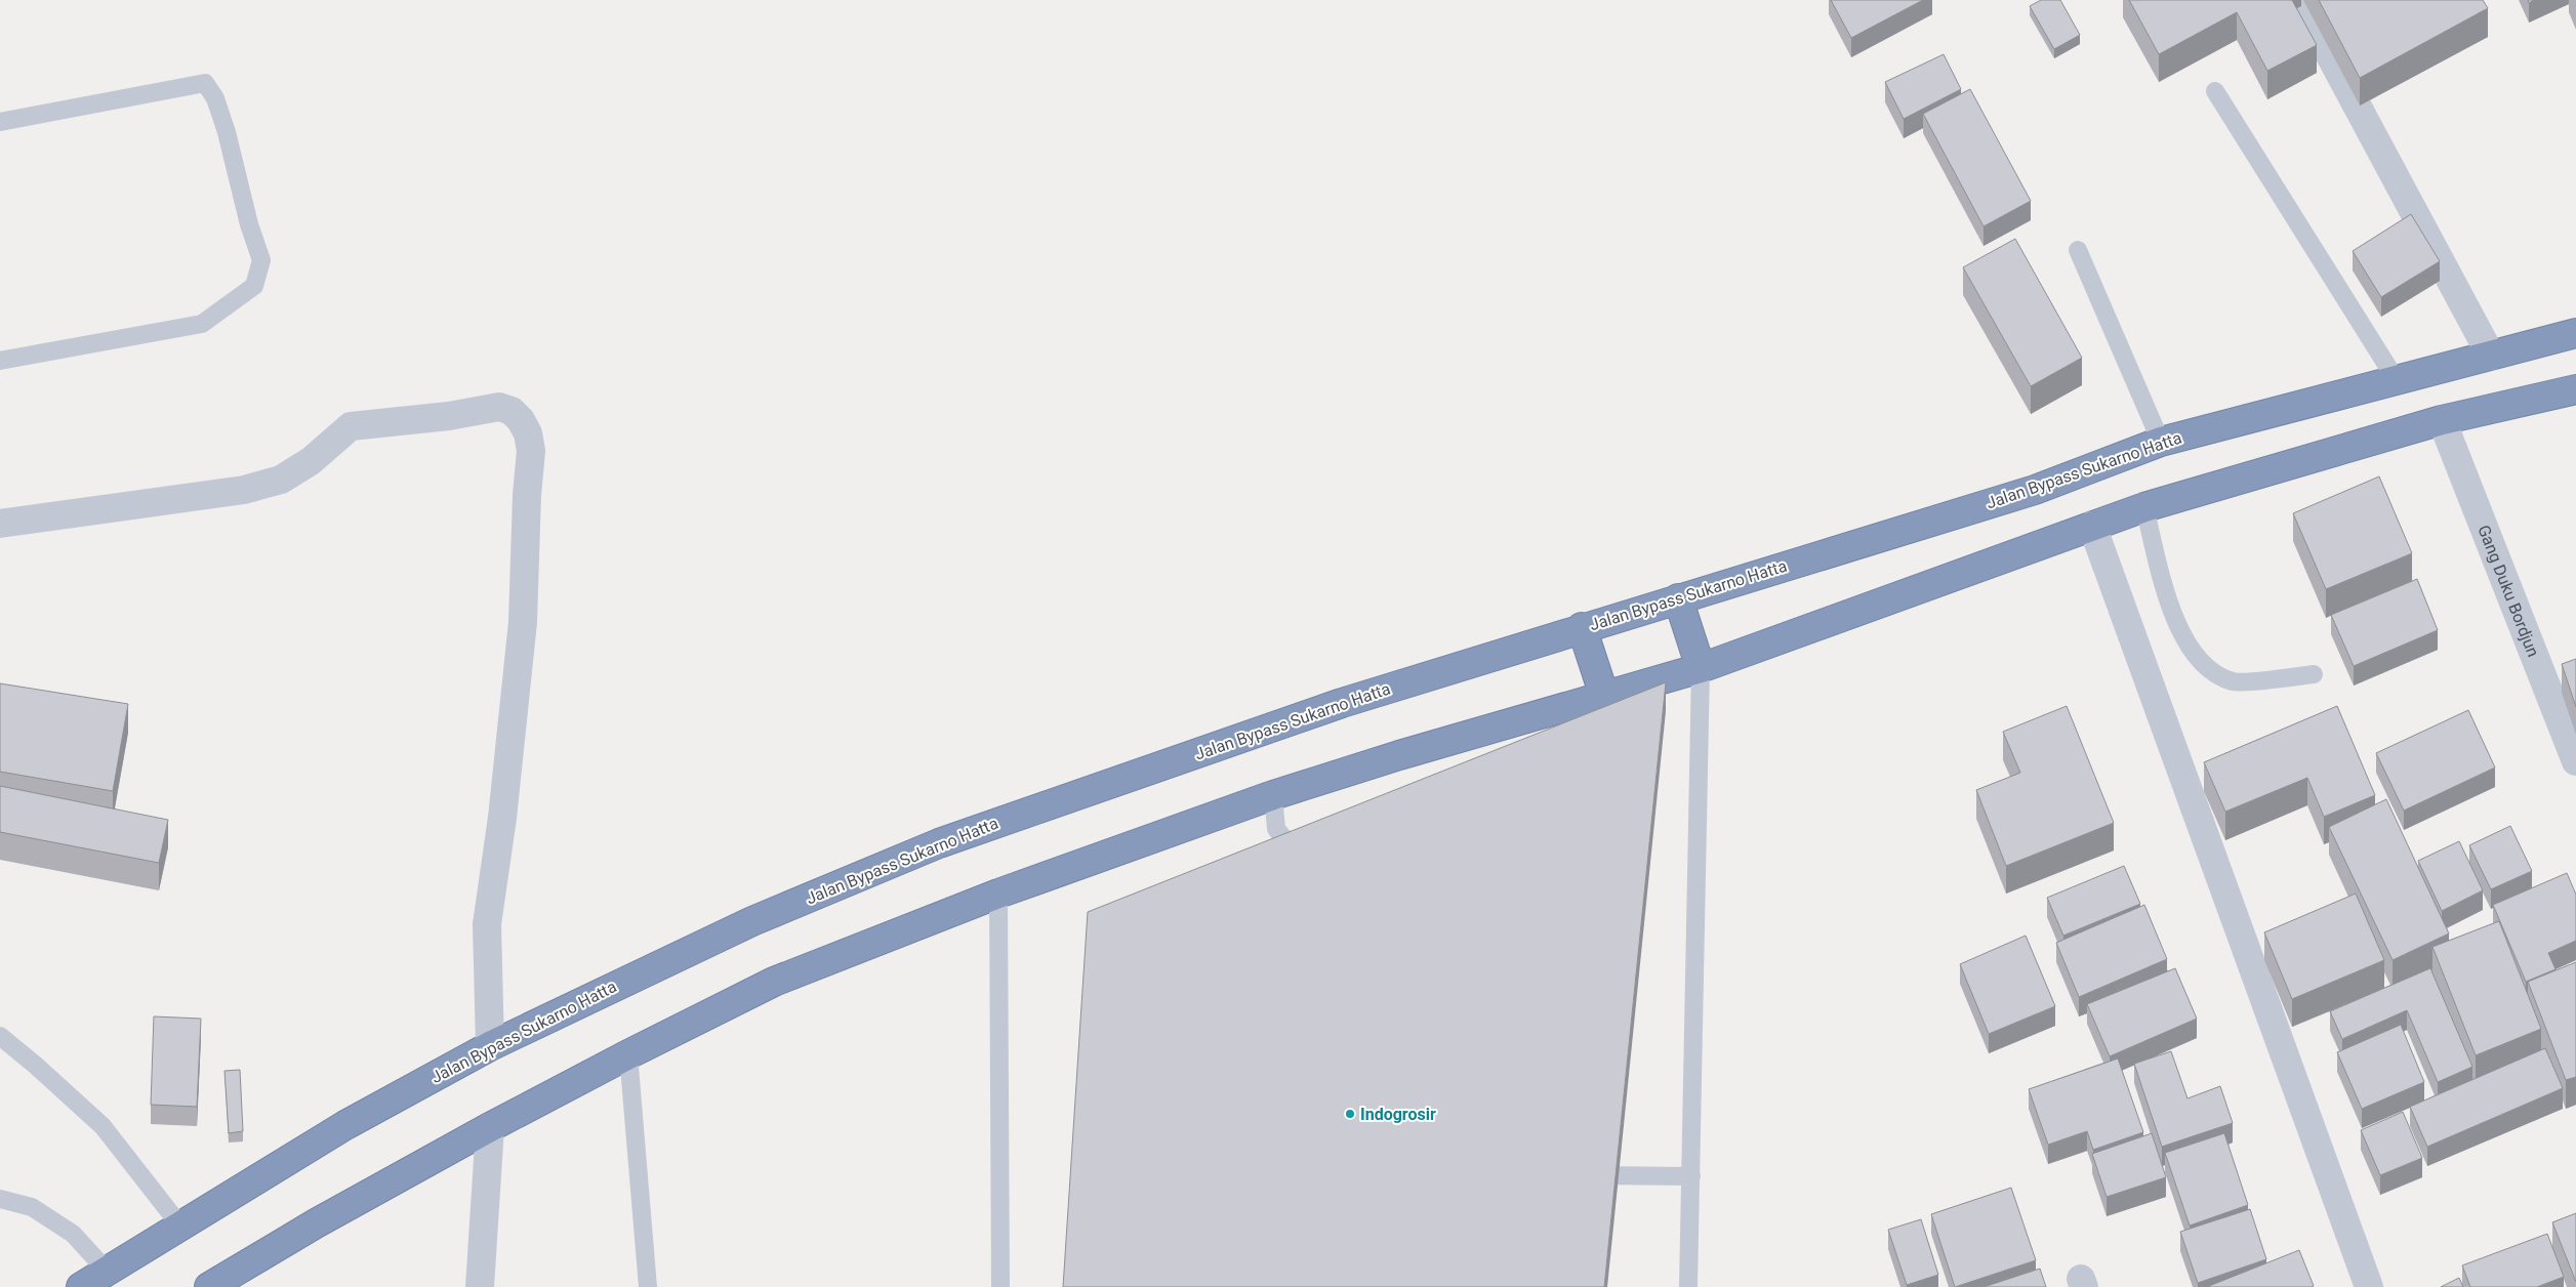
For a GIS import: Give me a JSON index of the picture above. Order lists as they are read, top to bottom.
{
  "streets": {
    "highway": ["Jalan Bypass Sukarno Hatta"],
    "street": ["Gang Duku Bordjun"]
  },
  "places": ["Indogrosir"]
}
